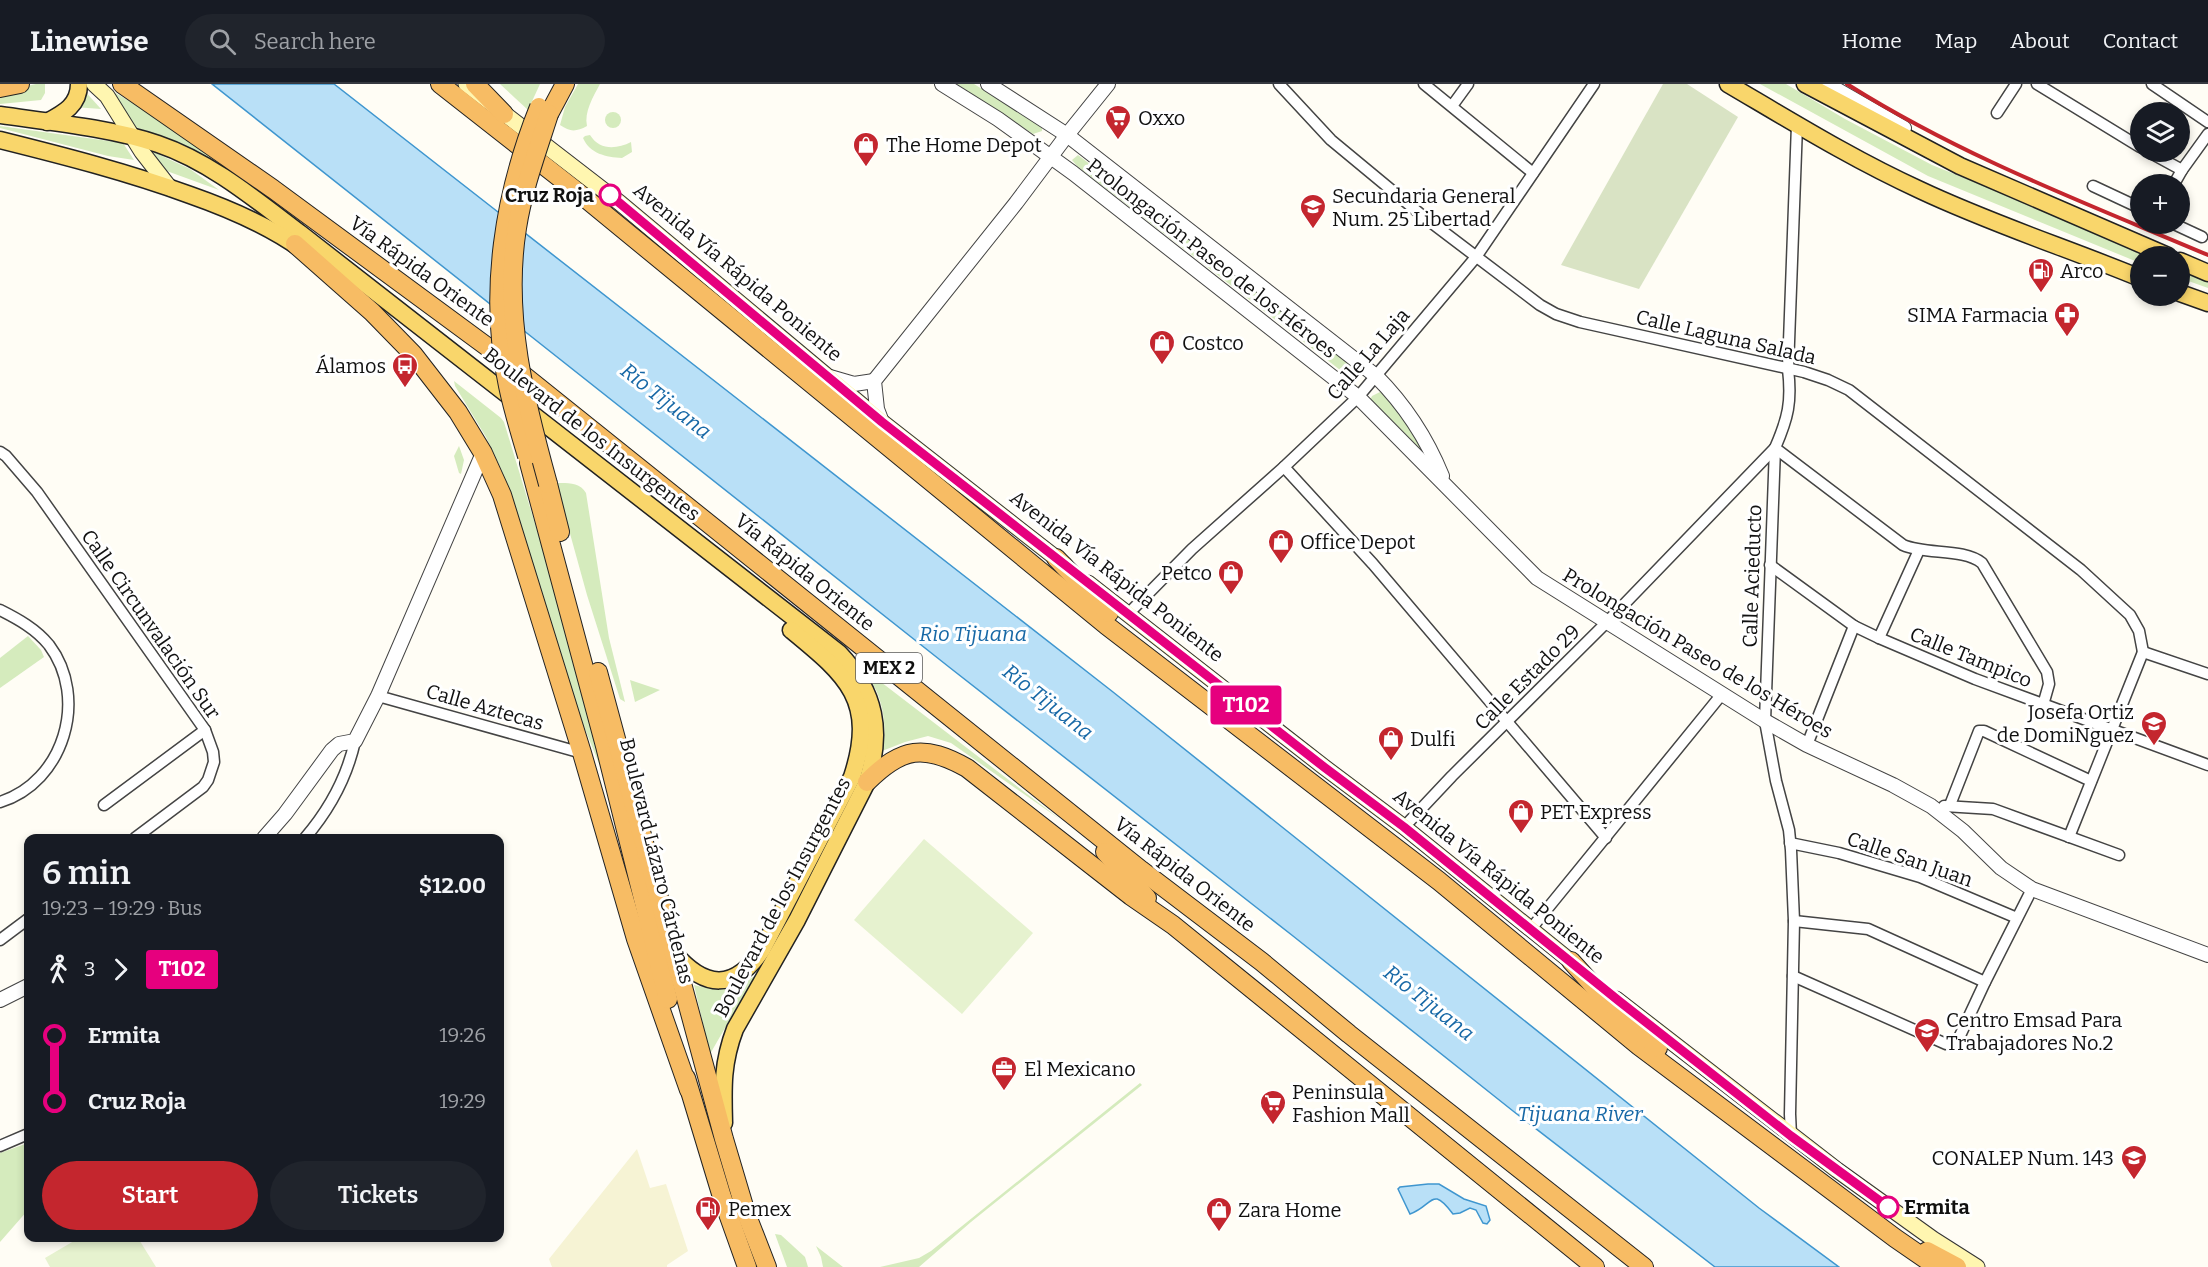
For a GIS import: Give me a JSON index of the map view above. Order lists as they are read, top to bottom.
{
  "streets": {
    "highway": [
      "Vía Rápida Oriente",
      "Avenida Vía Rápida Poniente",
      "MEX 2",
      "Boulevard Lázaro Cárdenas"
    ],
    "main road": ["Boulevard de los Insurgentes"],
    "street": [
      "Prolongación Paseo de los Héroes",
      "Calle Laguna Salada",
      "Calle La Laja",
      "Calle Acieducto",
      "Calle Circunvalación Sur",
      "Calle Tampico",
      "Calle Estado 29",
      "Calle Aztecas",
      "Calle San Juan"
    ]
  },
  "crossings": [
    ["Prolongación Paseo de los Héroes", "Calle La Laja"],
    ["Prolongación Paseo de los Héroes", "Calle Acieducto"],
    ["Prolongación Paseo de los Héroes", "Calle Estado 29"],
    ["Avenida Vía Rápida Poniente", "Calle La Laja"],
    ["Avenida Vía Rápida Poniente", "Calle Acieducto"],
    ["Avenida Vía Rápida Poniente", "Calle Estado 29"],
    ["Calle Laguna Salada", "Calle La Laja"],
    ["Calle Laguna Salada", "Calle Acieducto"],
    ["Boulevard de los Insurgentes", "Boulevard Lázaro Cárdenas"],
    ["Calle Acieducto", "Calle Tampico"],
    ["Calle Acieducto", "Calle Estado 29"],
    ["Calle Acieducto", "Calle San Juan"]
  ],
  "water": ["Río Tijuana", "Rio Tijuana", "Tijuana River"],
  "places": {
    "supermarket": ["Oxxo", "Peninsula Fashion Mall"],
    "shop": [
      "The Home Depot",
      "Costco",
      "Office Depot",
      "Petco",
      "Dulfi",
      "PET Express",
      "Zara Home"
    ],
    "other": ["Cruz Roja", "Ermita"],
    "school or university": [
      "Secundaria General Num. 25 Libertad",
      "Josefa Ortiz de DomiNguez",
      "Centro Emsad Para Trabajadores No.2",
      "CONALEP Num. 143"
    ],
    "fuel station": ["Arco", "Pemex"],
    "pharmacy": ["SIMA Farmacia"],
    "bus stop": ["Álamos"],
    "office": ["El Mexicano"]
  },
  "lines": ["bus line T102"],
  "page": {
    "header": "Linewise",
    "search": "Search here",
    "nav": [
      "Home",
      "Map",
      "About",
      "Contact"
    ],
    "on_map": "T102",
    "map_buttons": ["+", "−"],
    "heading": ["6 min", "19:23 – 19:29 · Bus", "$12.00"],
    "legs": ["3", "T102"],
    "list": [
      {
        "name": "Ermita",
        "value": "19:26"
      },
      {
        "name": "Cruz Roja",
        "value": "19:29"
      }
    ],
    "buttons": ["Start", "Tickets"]
  }
}
